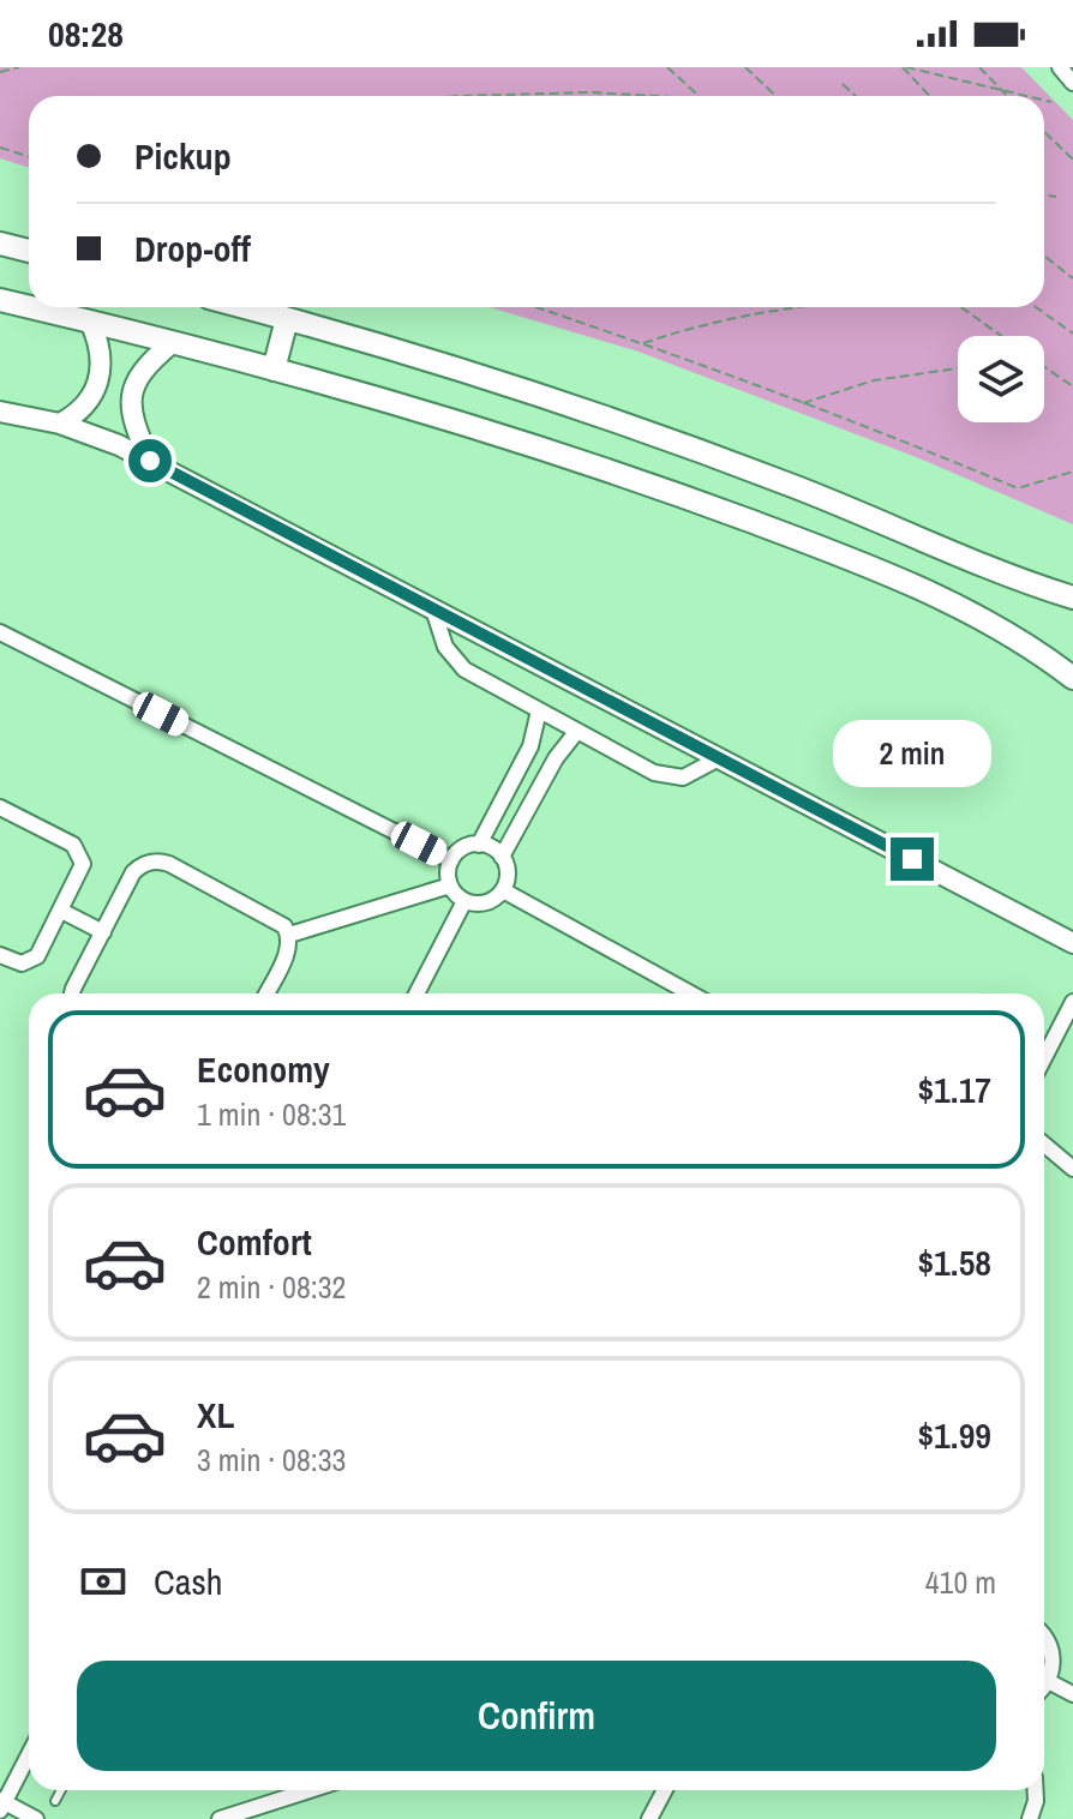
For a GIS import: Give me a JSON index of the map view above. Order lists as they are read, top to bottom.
{
  "page": {
    "status": "08:28",
    "banner": ["Pickup", "Drop-off"],
    "bubble": "2 min",
    "list": [
      {
        "name": "Economy",
        "note": "1 min · 08:31",
        "value": "$1.17"
      },
      {
        "name": "Comfort",
        "note": "2 min · 08:32",
        "value": "$1.58"
      },
      {
        "name": "XL",
        "note": "3 min · 08:33",
        "value": "$1.99"
      }
    ],
    "pay": ["Cash", "410 m"],
    "buttons": "Confirm"
  }
}
